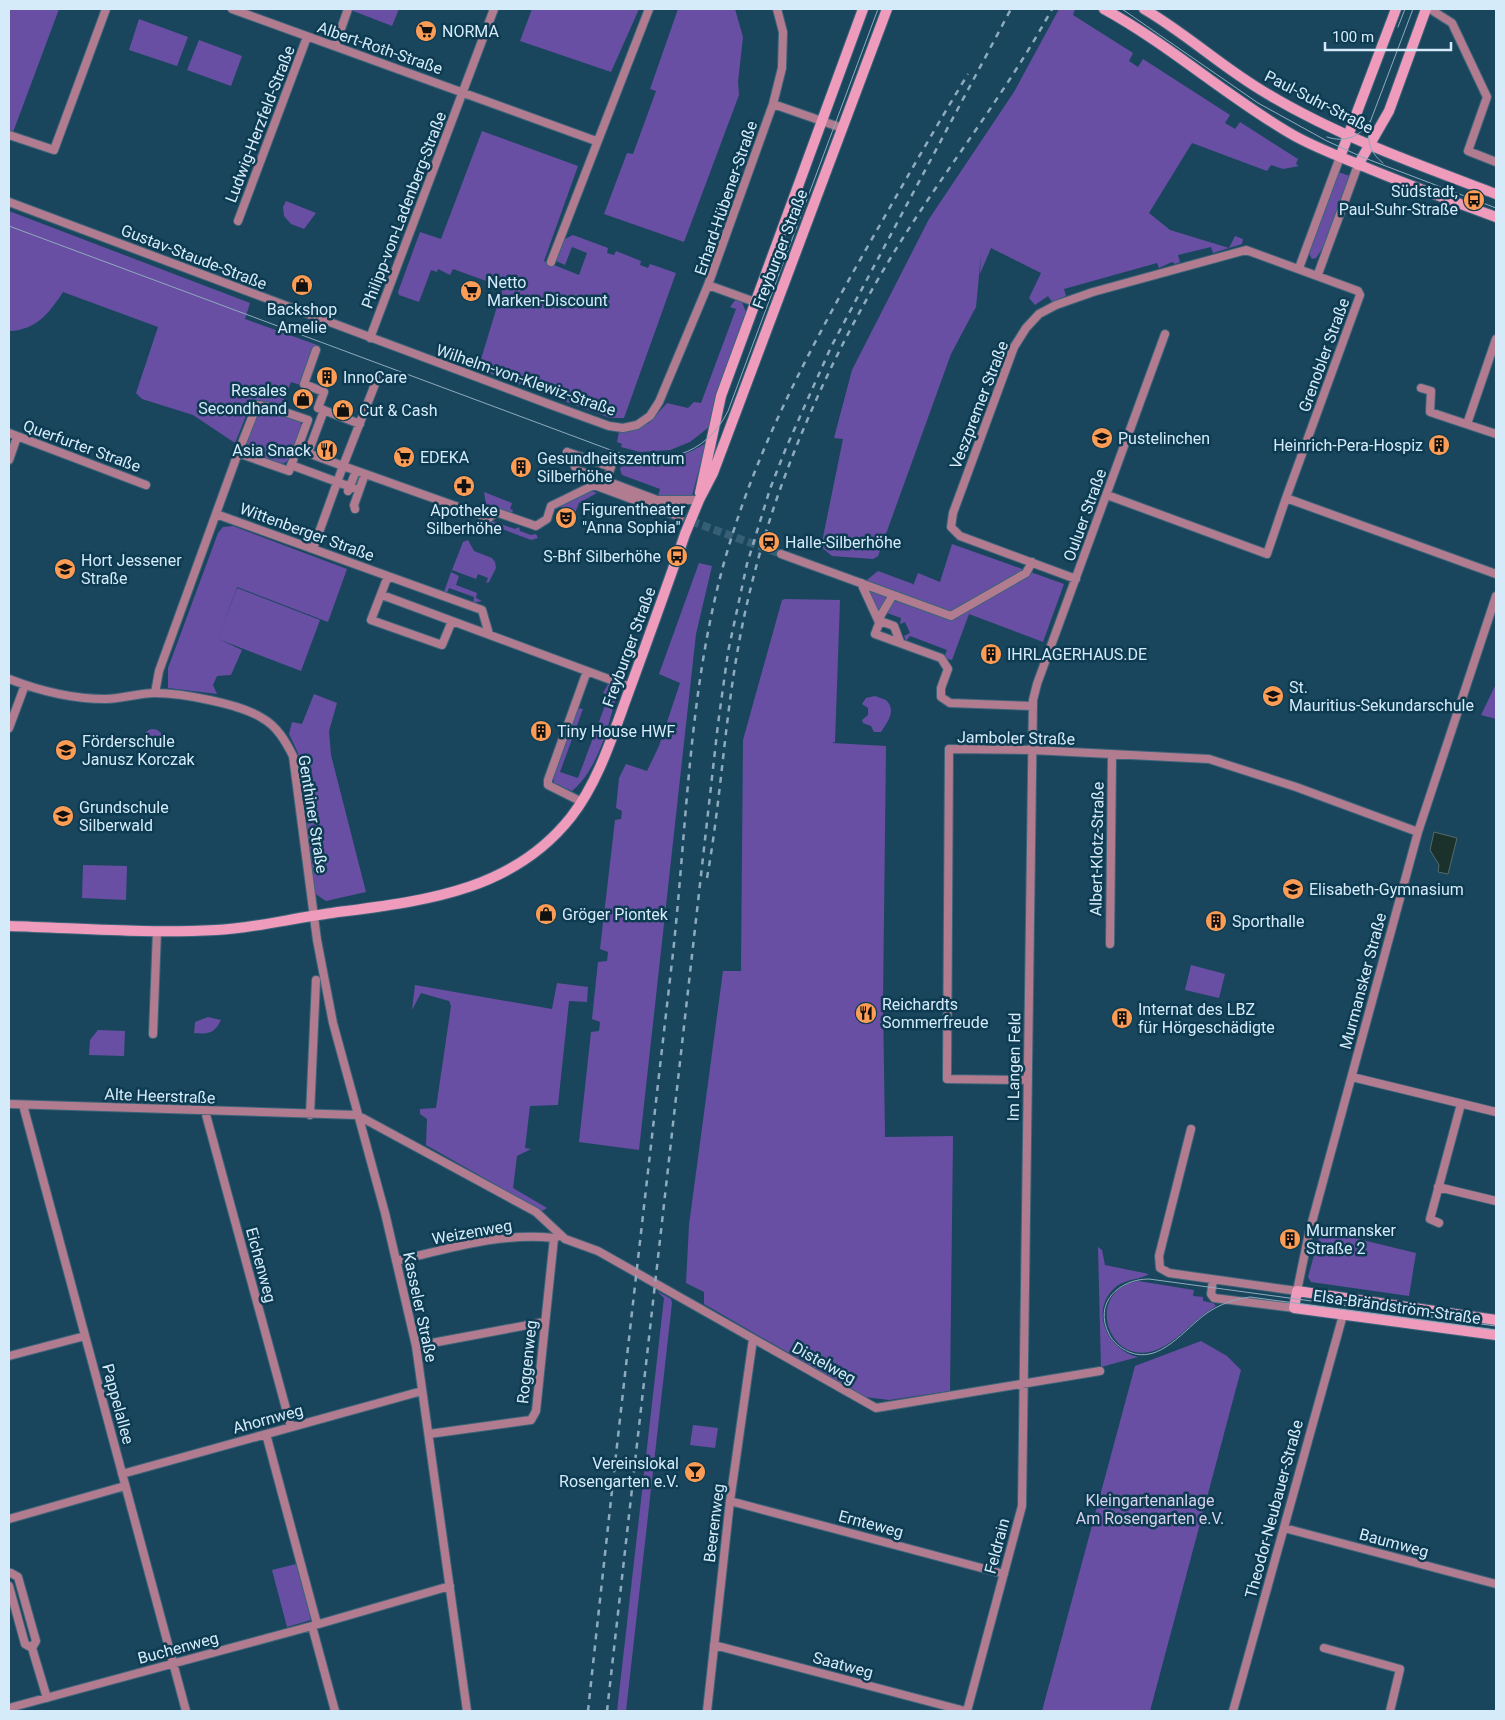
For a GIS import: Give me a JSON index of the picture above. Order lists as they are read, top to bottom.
{
  "streets": {
    "street": [
      "Albert-Roth-Straße",
      "Paul-Suhr-Straße",
      "Ludwig-Herzfeld-Straße",
      "Erhard-Hübener-Straße",
      "Philipp-von-Ladenberg-Straße",
      "Freyburger Straße",
      "Gustav-Staude-Straße",
      "Grenobler Straße",
      "Wilhelm-von-Klewiz-Straße",
      "Veszpremer Straße",
      "Querfurter Straße",
      "Ouluer Straße",
      "Wittenberger Straße",
      "Jamboler Straße",
      "Genthiner Straße",
      "Albert-Klotz-Straße",
      "Murmansker Straße",
      "Im Langen Feld",
      "Alte Heerstraße",
      "Weizenweg",
      "Eichenweg",
      "Kasseler Straße",
      "Elsa-Brändström-Straße",
      "Roggenweg",
      "Distelweg",
      "Pappelallee",
      "Ahornweg",
      "Theodor-Neubauer-Straße",
      "Beerenweg",
      "Ernteweg",
      "Baumweg",
      "Feldrain",
      "Buchenweg",
      "Saatweg"
    ]
  },
  "crossings": [
    ["Albert-Roth-Straße", "Ludwig-Herzfeld-Straße"],
    ["Albert-Roth-Straße", "Philipp-von-Ladenberg-Straße"],
    ["Erhard-Hübener-Straße", "Freyburger Straße"],
    ["Erhard-Hübener-Straße", "Wilhelm-von-Klewiz-Straße"],
    ["Philipp-von-Ladenberg-Straße", "Gustav-Staude-Straße"],
    ["Philipp-von-Ladenberg-Straße", "Wilhelm-von-Klewiz-Straße"],
    ["Freyburger Straße", "Genthiner Straße"],
    ["Freyburger Straße", "Kasseler Straße"],
    ["Gustav-Staude-Straße", "Wilhelm-von-Klewiz-Straße"],
    ["Grenobler Straße", "Veszpremer Straße"],
    ["Grenobler Straße", "Ouluer Straße"],
    ["Veszpremer Straße", "Ouluer Straße"],
    ["Ouluer Straße", "Jamboler Straße"],
    ["Ouluer Straße", "Im Langen Feld"],
    ["Jamboler Straße", "Albert-Klotz-Straße"],
    ["Jamboler Straße", "Murmansker Straße"],
    ["Jamboler Straße", "Im Langen Feld"],
    ["Genthiner Straße", "Kasseler Straße"],
    ["Murmansker Straße", "Elsa-Brändström-Straße"],
    ["Im Langen Feld", "Distelweg"],
    ["Im Langen Feld", "Feldrain"],
    ["Alte Heerstraße", "Weizenweg"],
    ["Alte Heerstraße", "Eichenweg"],
    ["Alte Heerstraße", "Kasseler Straße"],
    ["Alte Heerstraße", "Roggenweg"],
    ["Alte Heerstraße", "Distelweg"],
    ["Alte Heerstraße", "Pappelallee"],
    ["Weizenweg", "Kasseler Straße"],
    ["Weizenweg", "Roggenweg"],
    ["Weizenweg", "Distelweg"],
    ["Eichenweg", "Ahornweg"],
    ["Kasseler Straße", "Roggenweg"],
    ["Kasseler Straße", "Ahornweg"],
    ["Kasseler Straße", "Buchenweg"],
    ["Elsa-Brändström-Straße", "Theodor-Neubauer-Straße"],
    ["Roggenweg", "Distelweg"],
    ["Distelweg", "Beerenweg"],
    ["Distelweg", "Feldrain"],
    ["Pappelallee", "Ahornweg"],
    ["Pappelallee", "Buchenweg"],
    ["Theodor-Neubauer-Straße", "Baumweg"],
    ["Beerenweg", "Ernteweg"],
    ["Beerenweg", "Saatweg"],
    ["Ernteweg", "Feldrain"],
    ["Feldrain", "Saatweg"]
  ],
  "parks": ["Kleingartenanlage Am Rosengarten e.V."],
  "places": {
    "supermarket": ["NORMA", "Netto Marken-Discount", "EDEKA"],
    "bus stop": ["Südstadt, Paul-Suhr-Straße", "S-Bhf Silberhöhe"],
    "shop": [
      "Backshop Amelie",
      "Resales Secondhand",
      "Cut & Cash",
      "Gröger Piontek"
    ],
    "building": [
      "InnoCare",
      "Heinrich-Pera-Hospiz",
      "Gesundheitszentrum Silberhöhe",
      "IHRLAGERHAUS.DE",
      "Tiny House HWF",
      "Sporthalle",
      "Internat des LBZ für Hörgeschädigte",
      "Murmansker Straße 2"
    ],
    "school or university": [
      "Pustelinchen",
      "Hort Jessener Straße",
      "St. Mauritius-Sekundarschule",
      "Förderschule Janusz Korczak",
      "Grundschule Silberwald",
      "Elisabeth-Gymnasium"
    ],
    "restaurant": ["Asia Snack", "Reichardts Sommerfreude"],
    "pharmacy": ["Apotheke Silberhöhe"],
    "theatre": ["Figurentheater \"Anna Sophia\""],
    "station": ["Halle-Silberhöhe"],
    "bar": ["Vereinslokal Rosengarten e.V."]
  },
  "scale_bar": "100 m"
}
